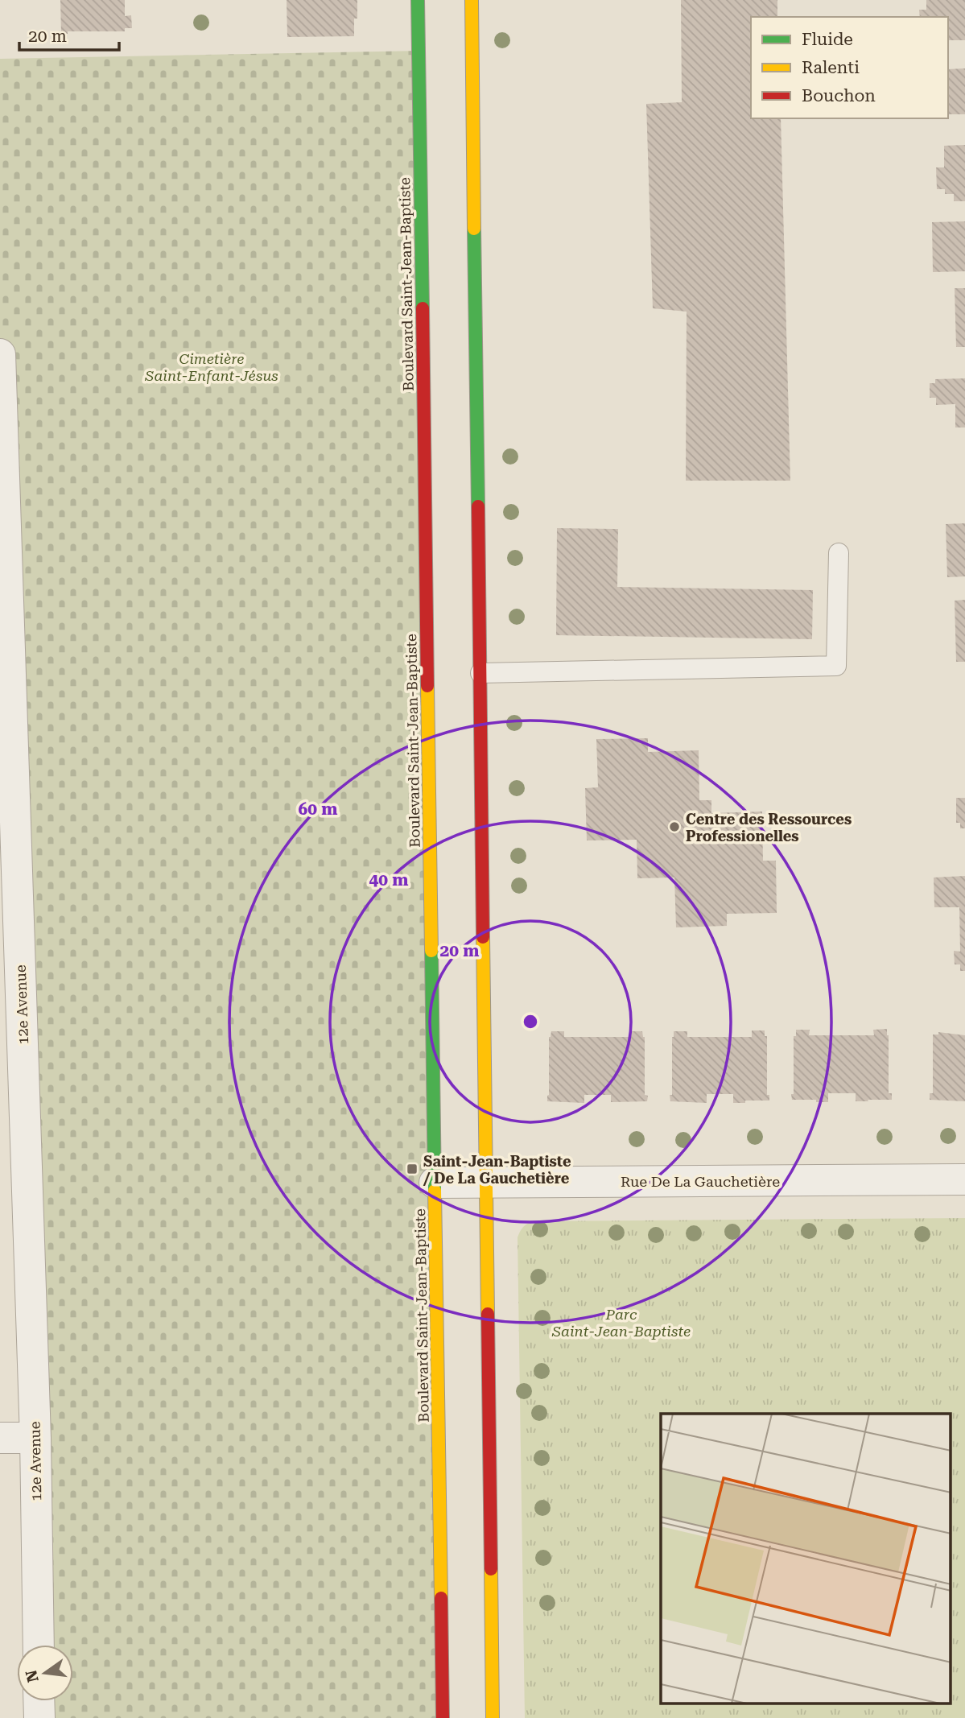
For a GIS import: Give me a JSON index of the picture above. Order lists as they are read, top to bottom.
{
  "streets": {
    "main road": ["Boulevard Saint-Jean-Baptiste"],
    "street": ["12e Avenue", "Rue De La Gauchetière"]
  },
  "crossings": [
    ["Boulevard Saint-Jean-Baptiste", "Rue De La Gauchetière"]
  ],
  "parks": ["Cimetière Saint-Enfant-Jésus", "Parc Saint-Jean-Baptiste"],
  "places": {
    "other": ["Centre des Ressources Professionelles"],
    "transit": ["Saint-Jean-Baptiste / De La Gauchetière"]
  },
  "legend": ["Fluide", "Ralenti", "Bouchon"],
  "scale_bar": "20 m",
  "north": "left",
  "rings": ["60 m", "40 m", "20 m"]
}
